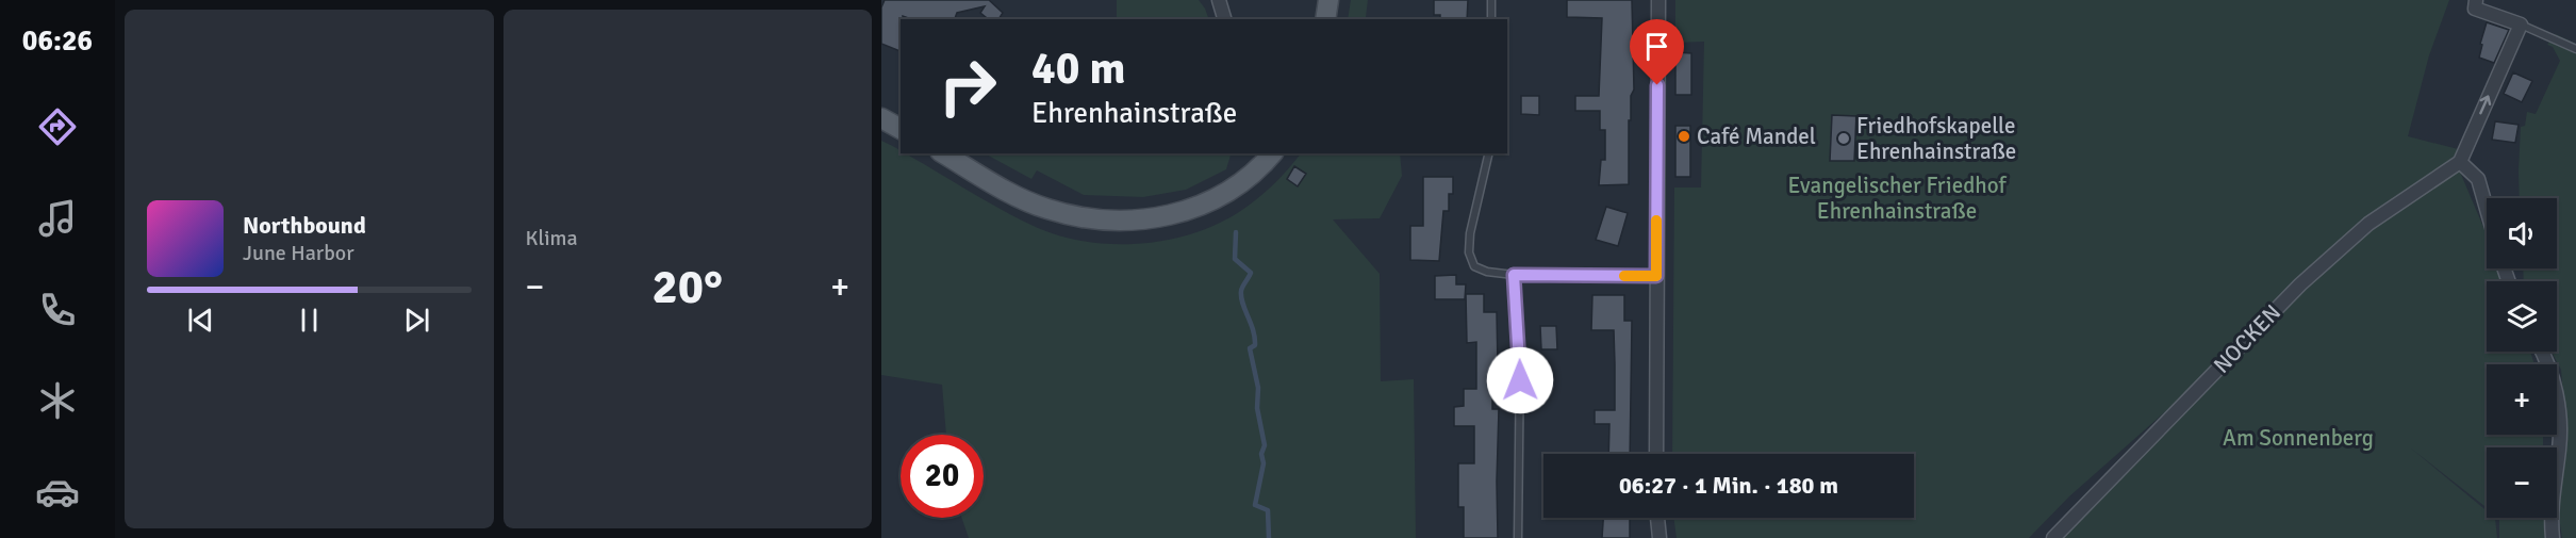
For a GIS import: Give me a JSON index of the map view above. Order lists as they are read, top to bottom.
{
  "streets": {
    "street": ["NOCKEN"]
  },
  "parks": ["Evangelischer Friedhof Ehrenhainstraße", "Am Sonnenberg"],
  "places": ["Café Mandel", "Friedhofskapelle Ehrenhainstraße"],
  "page": {
    "tabs": "06:26",
    "tile": "Klima",
    "turn": ["40 m", "Ehrenhainstraße"],
    "map_buttons": ["+", "−"],
    "song": ["Northbound", "June Harbor"],
    "heat": ["−", "20°", "+"],
    "limit": "20",
    "trip": "06:27 · 1 Min. · 180 m"
  }
}
